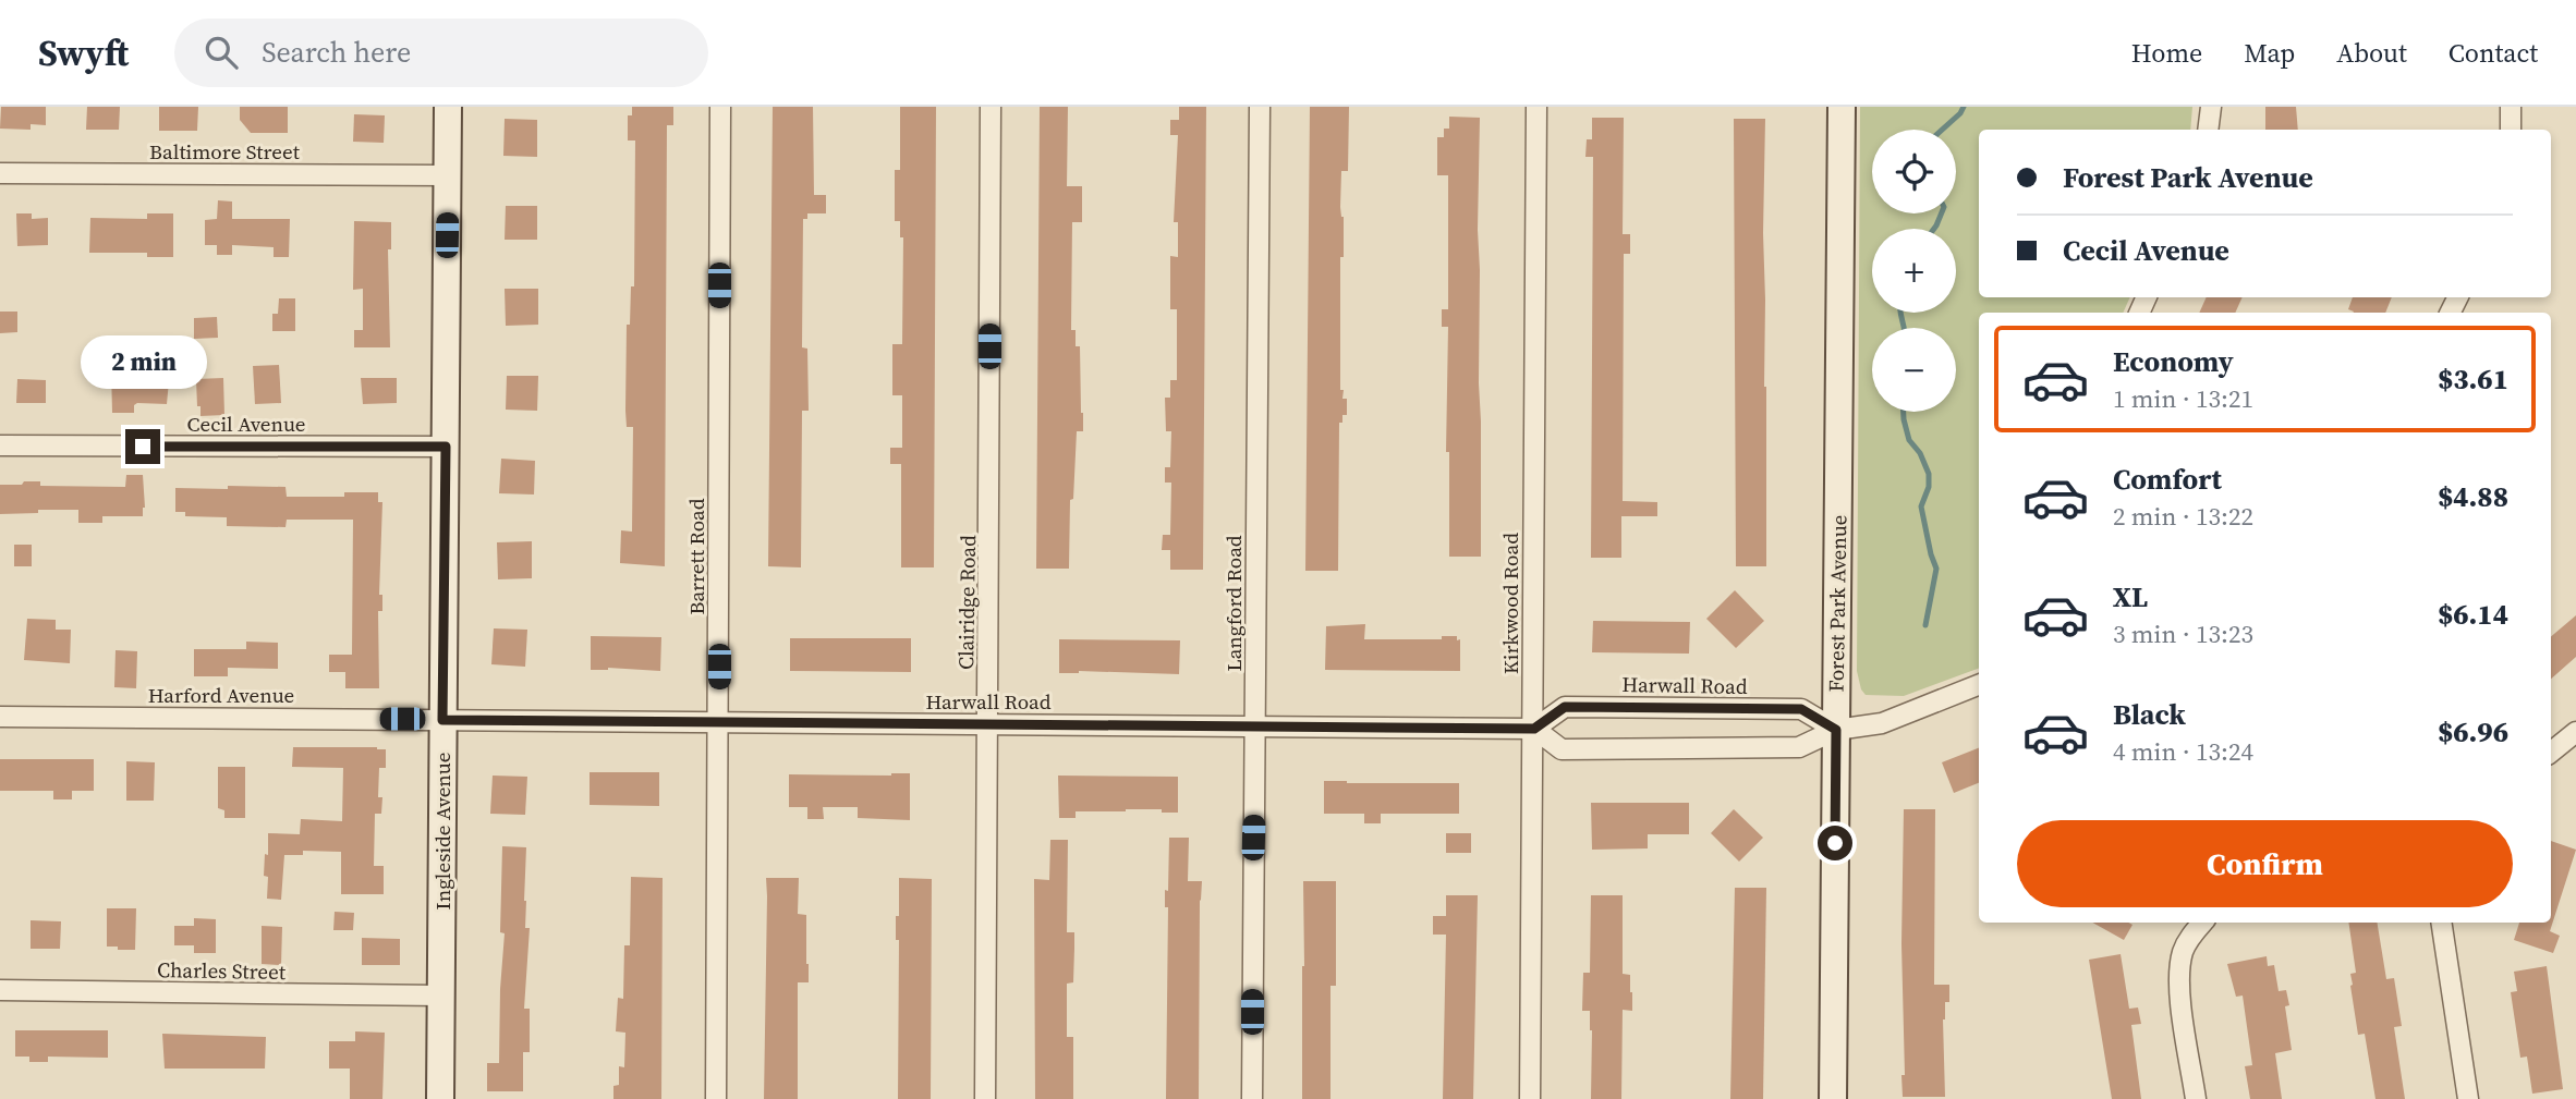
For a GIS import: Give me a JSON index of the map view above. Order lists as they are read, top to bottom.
{
  "streets": {
    "main road": ["Forest Park Avenue", "Ingleside Avenue"],
    "street": [
      "Baltimore Street",
      "Cecil Avenue",
      "Barrett Road",
      "Clairidge Road",
      "Langford Road",
      "Kirkwood Road",
      "Harwall Road",
      "Harford Avenue",
      "Charles Street"
    ]
  },
  "crossings": [
    ["Baltimore Street", "Ingleside Avenue"],
    ["Cecil Avenue", "Ingleside Avenue"],
    ["Barrett Road", "Harwall Road"],
    ["Clairidge Road", "Harwall Road"],
    ["Langford Road", "Harwall Road"],
    ["Kirkwood Road", "Harwall Road"],
    ["Forest Park Avenue", "Harwall Road"],
    ["Harwall Road", "Harford Avenue"],
    ["Harwall Road", "Ingleside Avenue"],
    ["Harford Avenue", "Ingleside Avenue"],
    ["Ingleside Avenue", "Charles Street"]
  ],
  "page": {
    "header": "Swyft",
    "search": "Search here",
    "nav": [
      "Home",
      "Map",
      "About",
      "Contact"
    ],
    "map_buttons": ["+", "−"],
    "banner": ["Forest Park Avenue", "Cecil Avenue"],
    "list": [
      {
        "name": "Economy",
        "note": "1 min · 13:21",
        "value": "$3.61"
      },
      {
        "name": "Comfort",
        "note": "2 min · 13:22",
        "value": "$4.88"
      },
      {
        "name": "XL",
        "note": "3 min · 13:23",
        "value": "$6.14"
      },
      {
        "name": "Black",
        "note": "4 min · 13:24",
        "value": "$6.96"
      }
    ],
    "bubble": "2 min",
    "buttons": "Confirm"
  }
}
